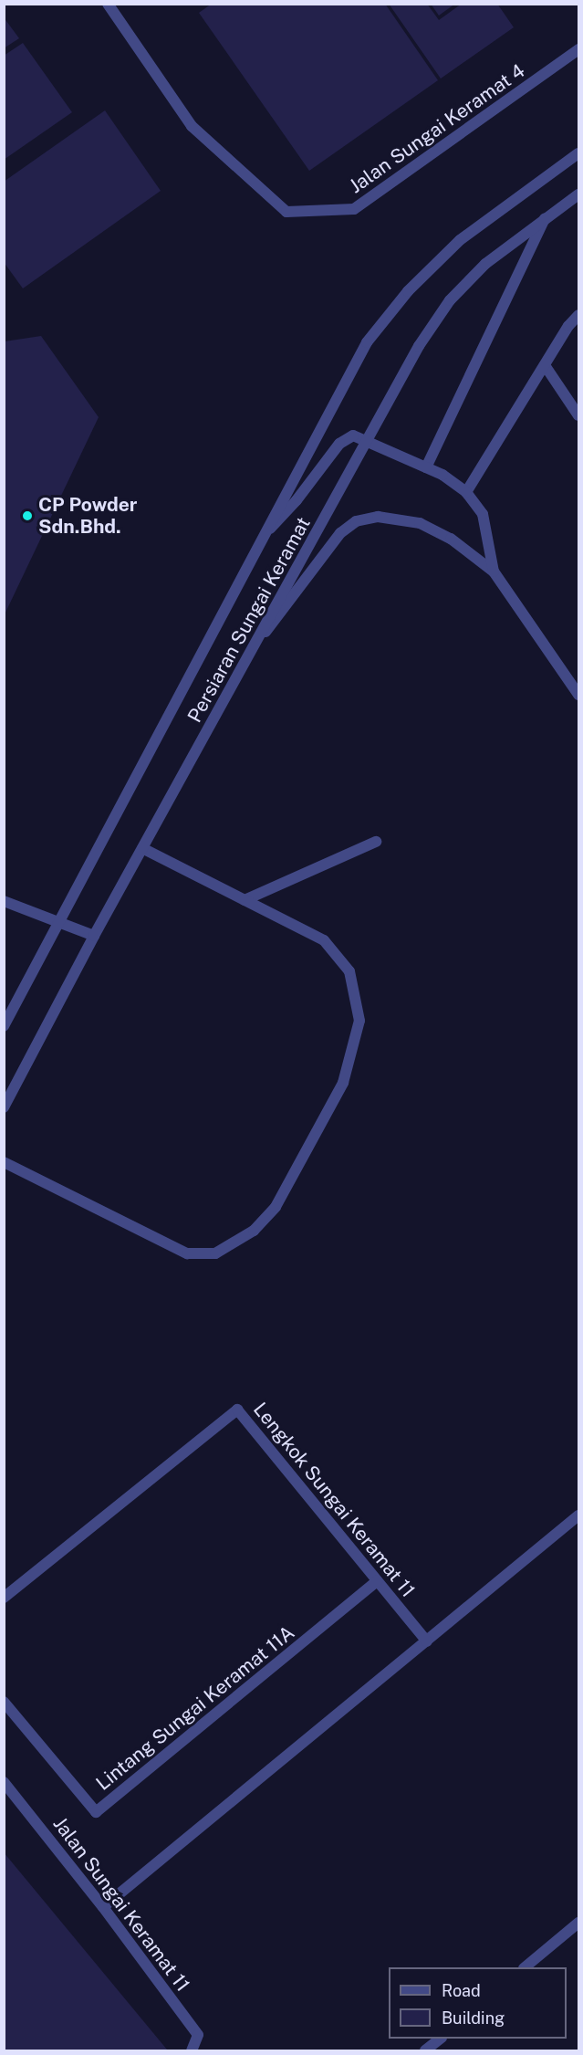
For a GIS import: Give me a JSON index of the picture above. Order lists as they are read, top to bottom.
{
  "streets": {
    "street": [
      "Jalan Sungai Keramat 4",
      "Persiaran Sungai Keramat",
      "Lengkok Sungai Keramat 11",
      "Lintang Sungai Keramat 11A",
      "Jalan Sungai Keramat 11"
    ]
  },
  "crossings": [
    ["Lengkok Sungai Keramat 11", "Lintang Sungai Keramat 11A"]
  ],
  "places": ["CP Powder Sdn.Bhd."],
  "legend": ["Road", "Building"]
}
